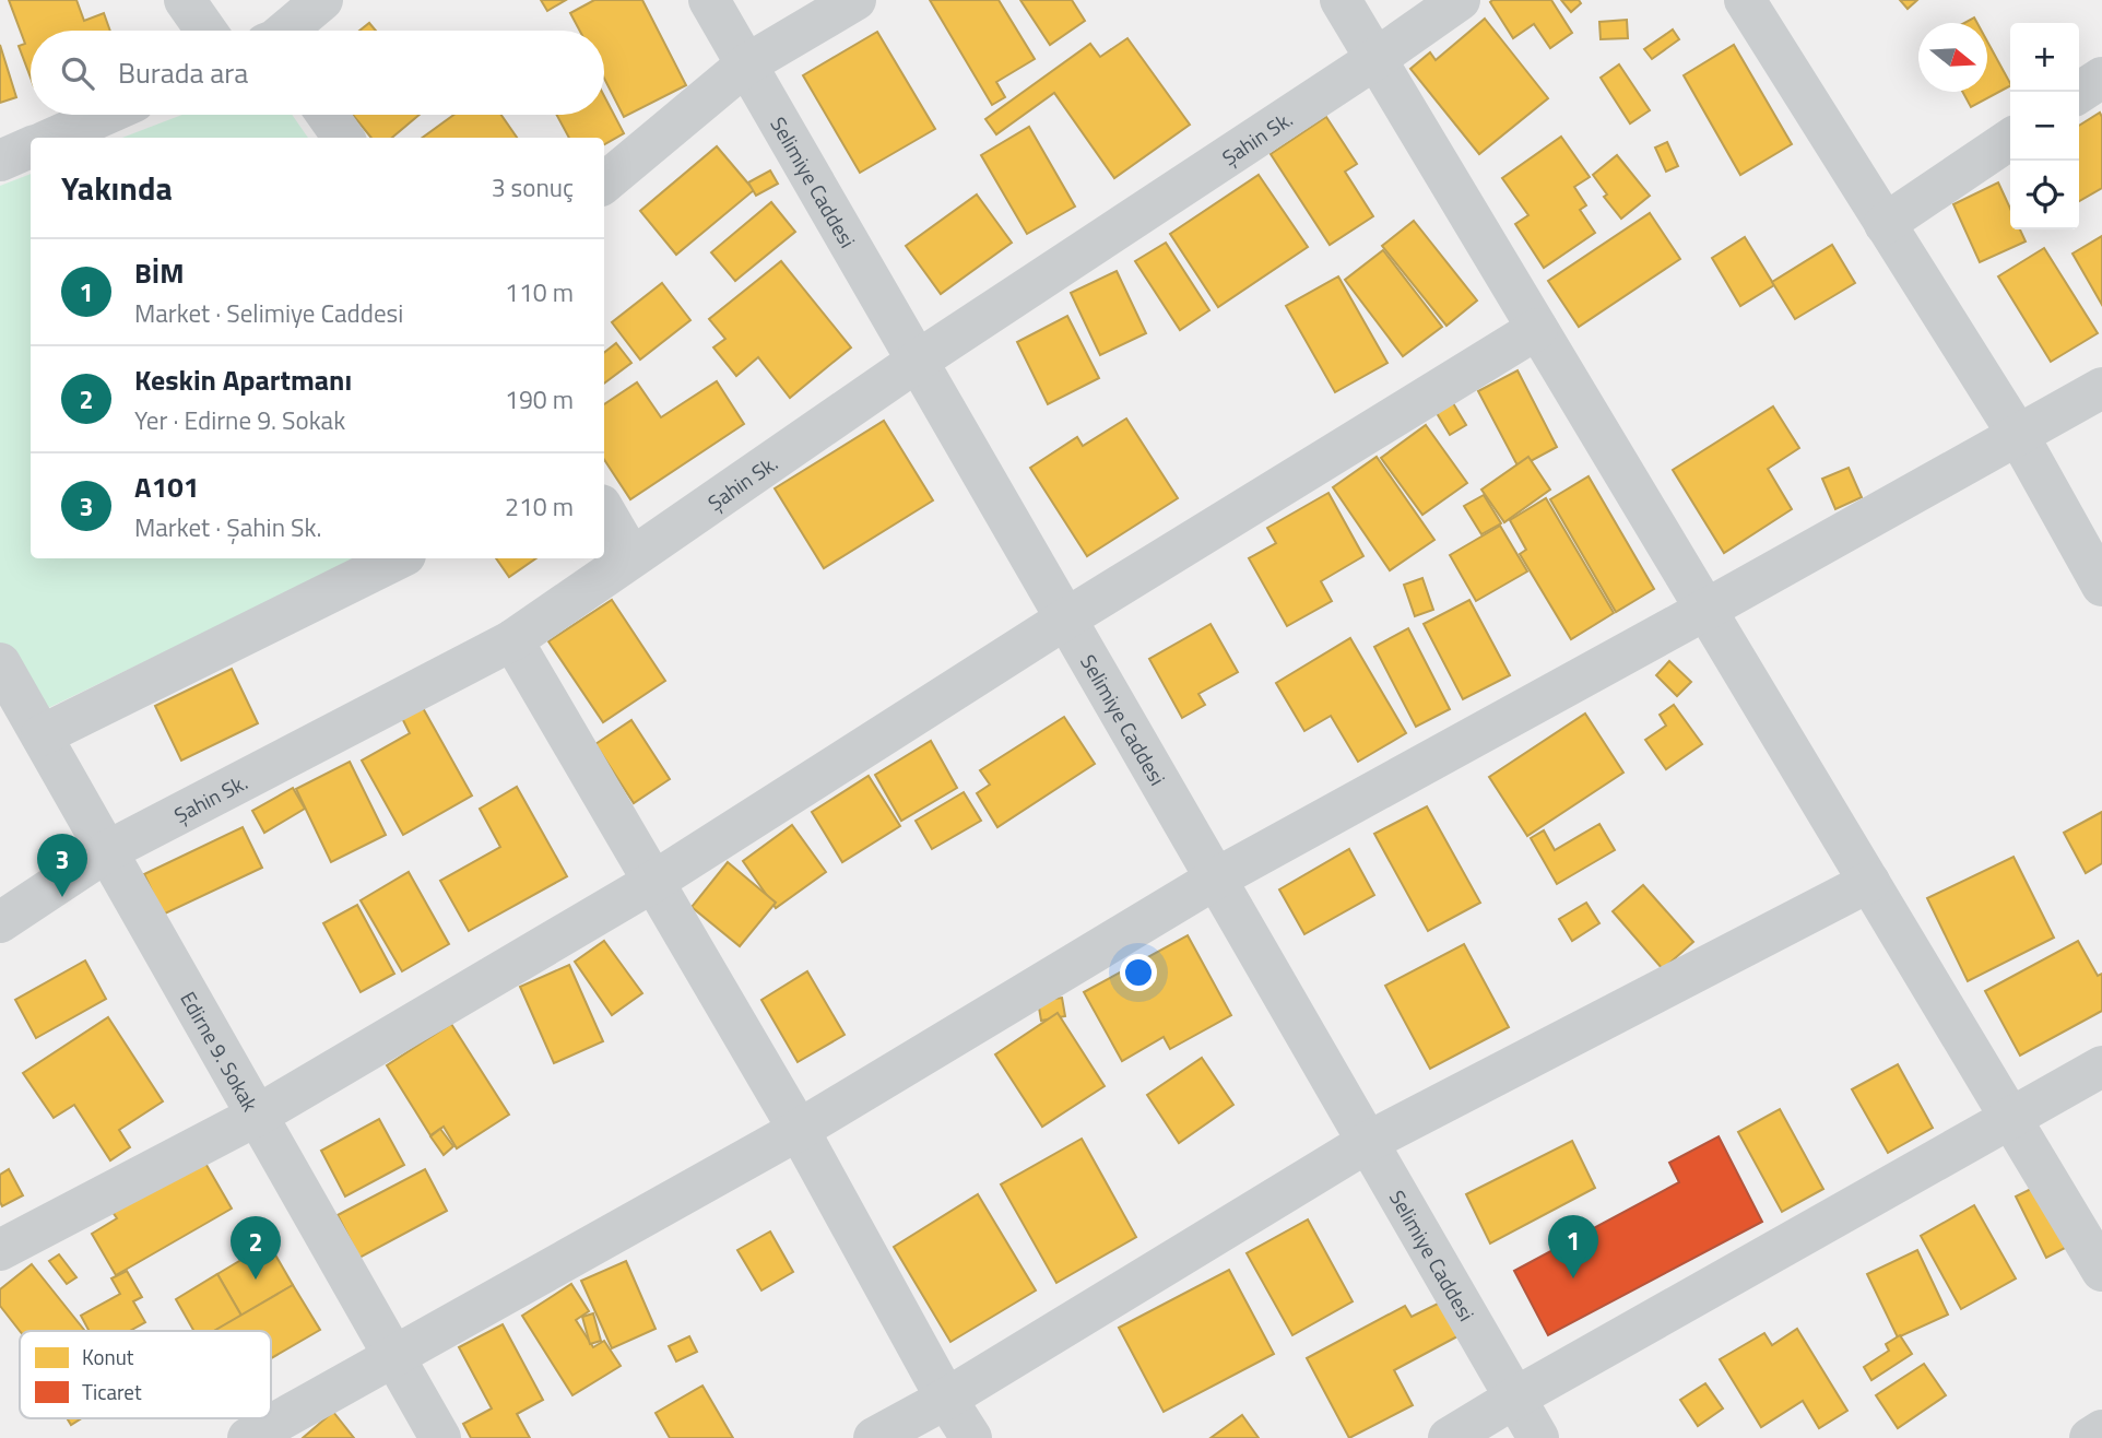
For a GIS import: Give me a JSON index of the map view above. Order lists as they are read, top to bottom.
{
  "streets": {
    "street": ["Şahin Sk.", "Selimiye Caddesi", "Edirne 9. Sokak"]
  },
  "crossings": [
    ["Şahin Sk.", "Selimiye Caddesi"],
    ["Şahin Sk.", "Edirne 9. Sokak"]
  ],
  "legend": ["Konut", "Ticaret"],
  "north": "right",
  "page": {
    "map_buttons": ["+", "−"],
    "search": "Burada ara",
    "heading": ["Yakında", "3 sonuç"],
    "list": [
      {
        "mark": "1",
        "name": "BİM",
        "note": "Market · Selimiye Caddesi",
        "value": "110 m"
      },
      {
        "mark": "2",
        "name": "Keskin Apartmanı",
        "note": "Yer · Edirne 9. Sokak",
        "value": "190 m"
      },
      {
        "mark": "3",
        "name": "A101",
        "note": "Market · Şahin Sk.",
        "value": "210 m"
      }
    ],
    "pins": ["3", "1", "2"]
  }
}
